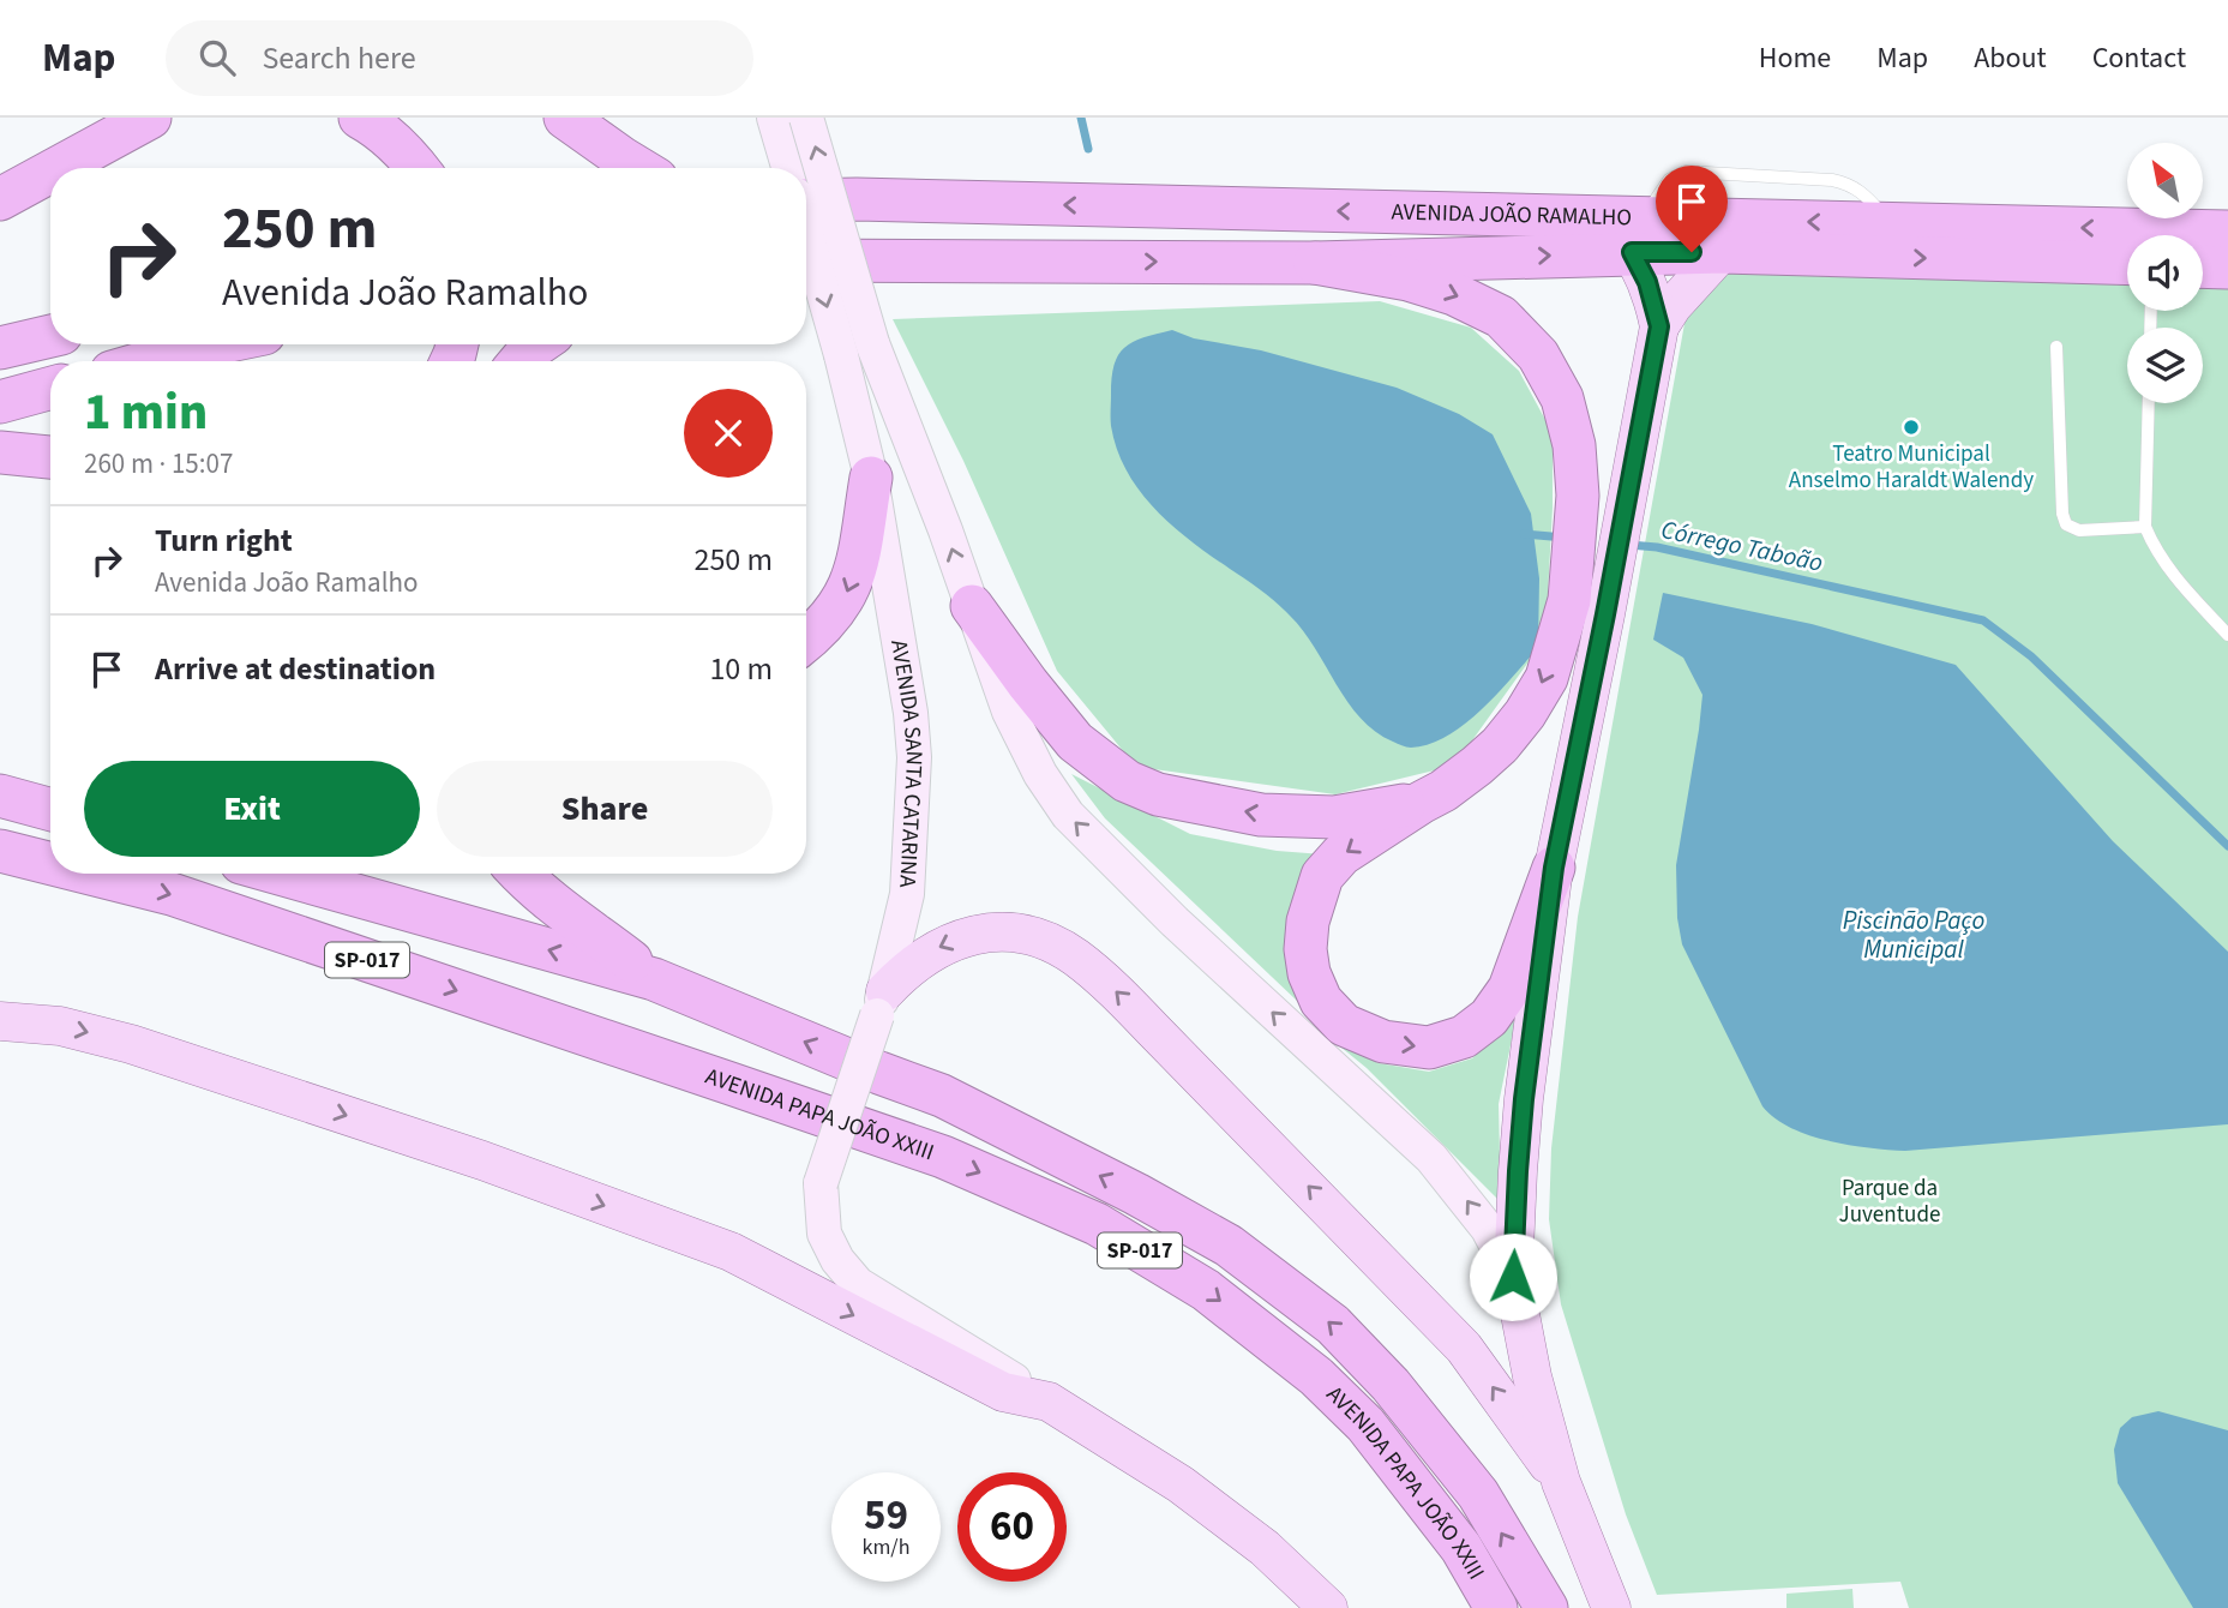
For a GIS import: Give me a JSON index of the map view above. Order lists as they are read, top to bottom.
{
  "streets": {
    "highway": ["AVENIDA JOÃO RAMALHO", "SP-017", "AVENIDA PAPA JOÃO XXIII"],
    "main road": ["AVENIDA SANTA CATARINA"]
  },
  "water": ["Córrego Taboão", "Piscinão Paço Municipal"],
  "parks": ["Parque da Juventude"],
  "places": ["Teatro Municipal Anselmo Haraldt Walendy"],
  "north": "top left",
  "page": {
    "header": "Map",
    "search": "Search here",
    "nav": [
      "Home",
      "Map",
      "About",
      "Contact"
    ],
    "turn": ["250 m", "Avenida João Ramalho"],
    "heading": ["1 min", "260 m · 15:07"],
    "list": [
      {
        "name": "Turn right",
        "note": "Avenida João Ramalho",
        "value": "250 m"
      },
      {
        "name": "Arrive at destination",
        "value": "10 m"
      }
    ],
    "buttons": ["Exit", "Share"],
    "speed": "59 km/h",
    "limit": "60"
  }
}
